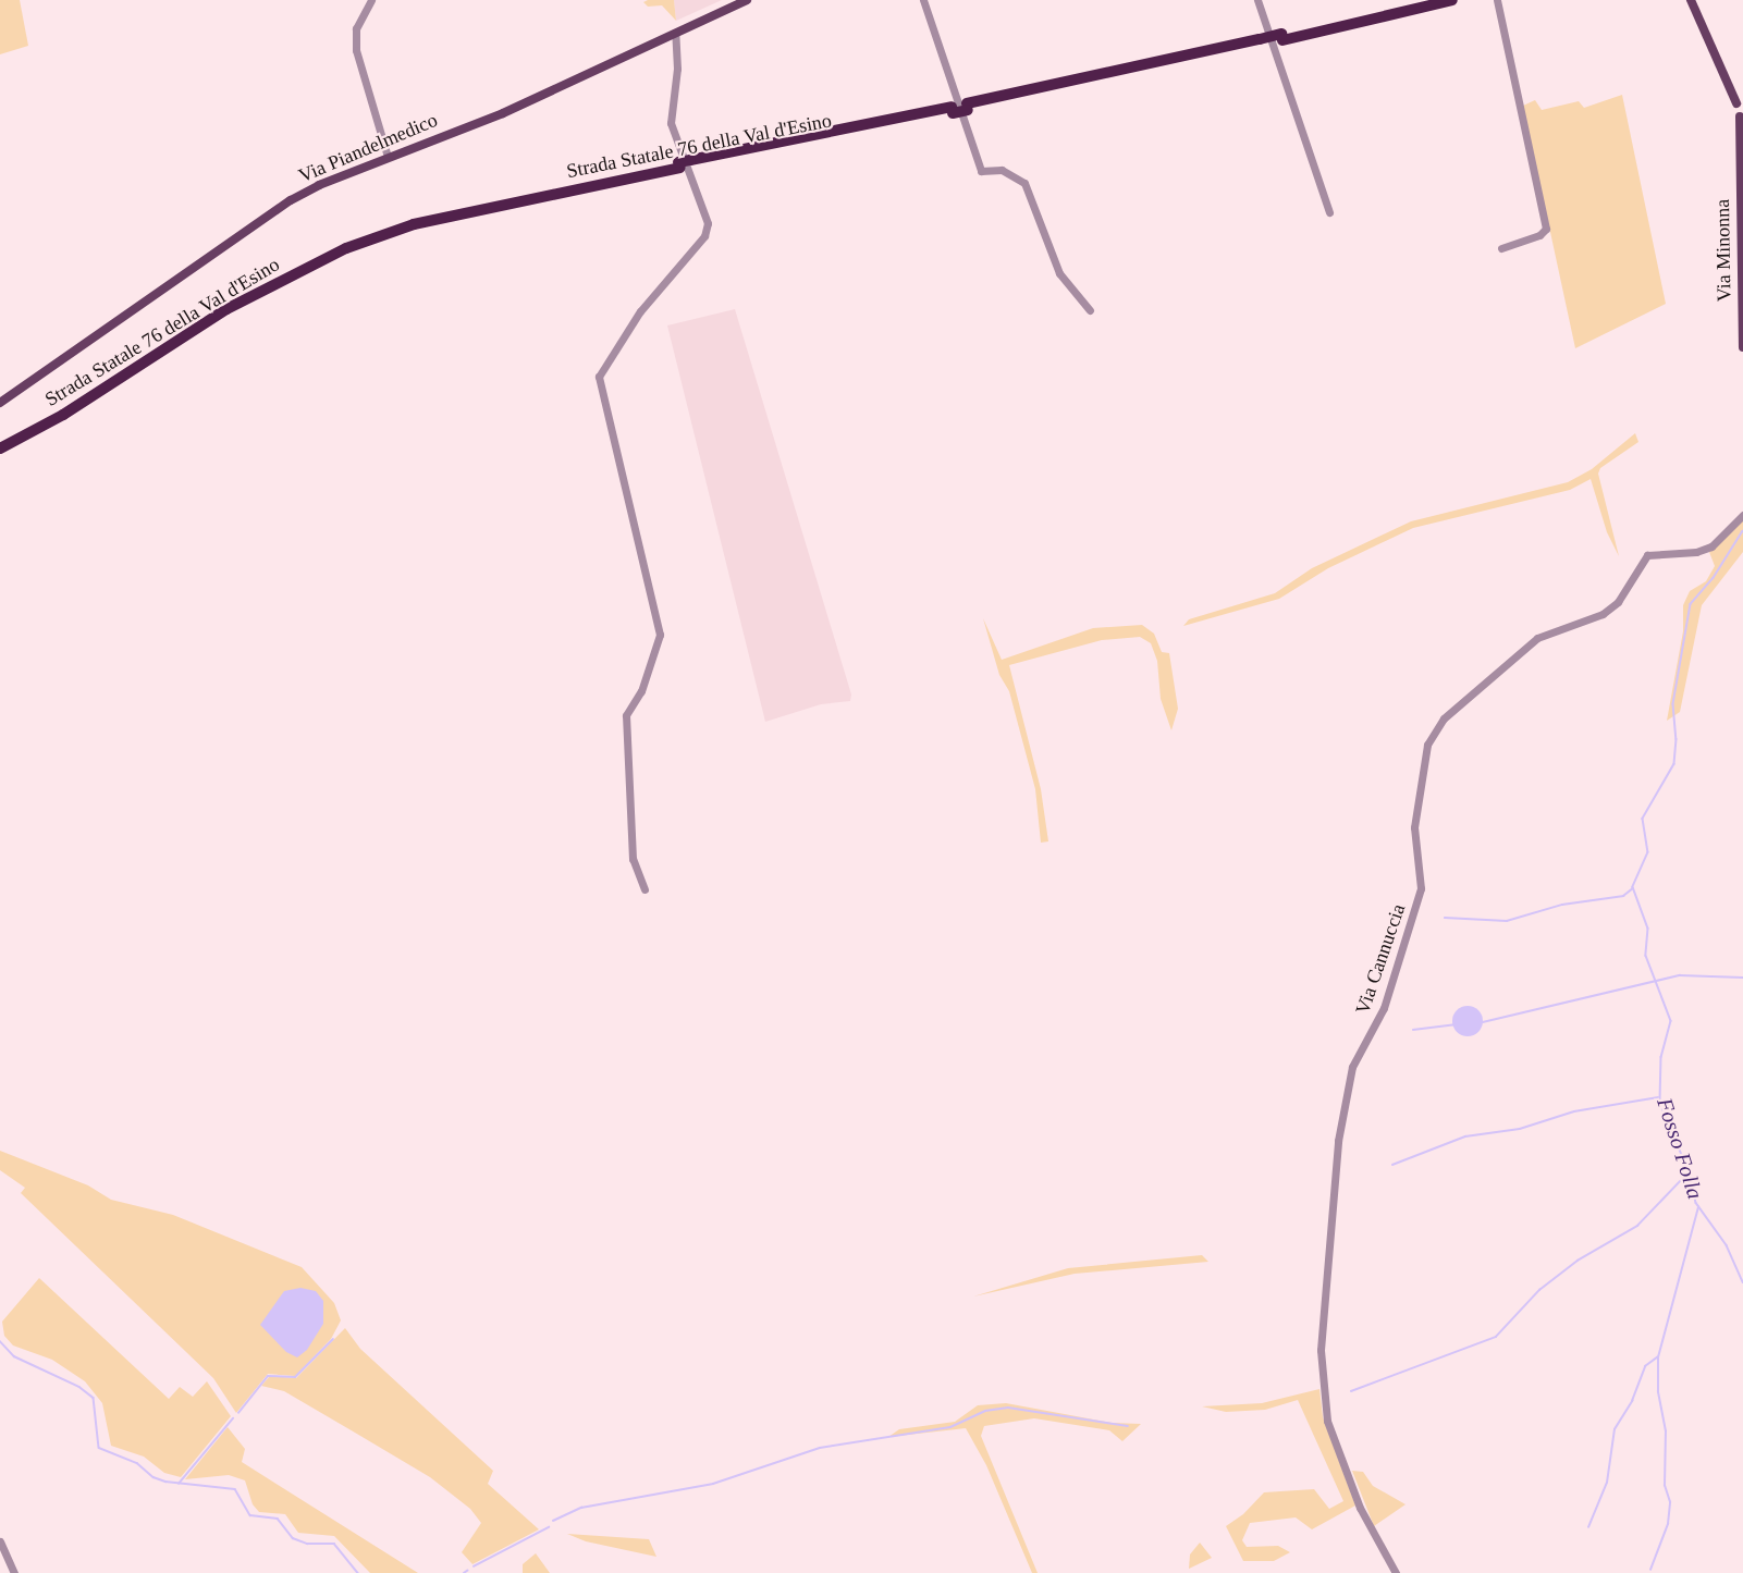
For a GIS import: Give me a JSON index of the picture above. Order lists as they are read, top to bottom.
{
  "streets": {
    "highway": ["Strada Statale 76 della Val d'Esino"],
    "main road": ["Via Piandelmedico", "Via Minonna"],
    "street": ["Via Cannuccia"]
  },
  "water": ["Fosso Folla"]
}
